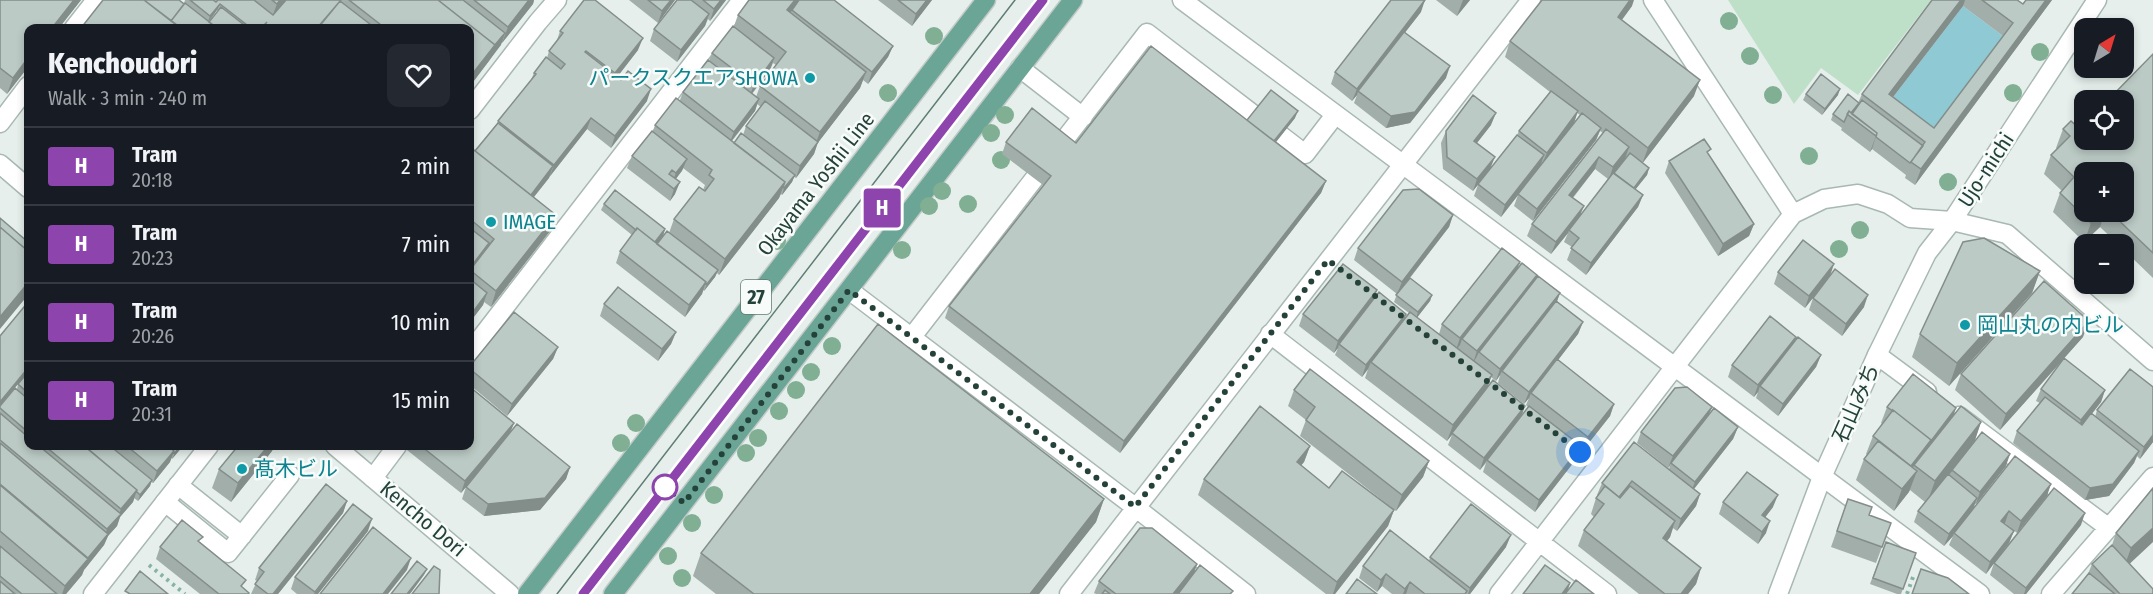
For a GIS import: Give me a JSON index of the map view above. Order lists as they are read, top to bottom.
{
  "streets": {
    "main road": ["Okayama Yoshii Line", "27"],
    "street": ["Ujo-michi", "石山みち", "Kencho Dori"]
  },
  "crossings": [
    ["Ujo-michi", "石山みち"]
  ],
  "places": [
    "パークスクエアSHOWA",
    "IMAGE",
    "岡山丸の内ビル",
    "髙木ビル"
  ],
  "lines": ["tram line H"],
  "north": "top right",
  "page": {
    "on_map": "H",
    "map_buttons": ["+", "−"],
    "heading": ["Kenchoudori", "Walk · 3 min · 240 m"],
    "list": [
      {
        "mark": "H",
        "name": "Tram",
        "note": "20:18",
        "value": "2 min"
      },
      {
        "mark": "H",
        "name": "Tram",
        "note": "20:23",
        "value": "7 min"
      },
      {
        "mark": "H",
        "name": "Tram",
        "note": "20:26",
        "value": "10 min"
      },
      {
        "mark": "H",
        "name": "Tram",
        "note": "20:31",
        "value": "15 min"
      }
    ]
  }
}
